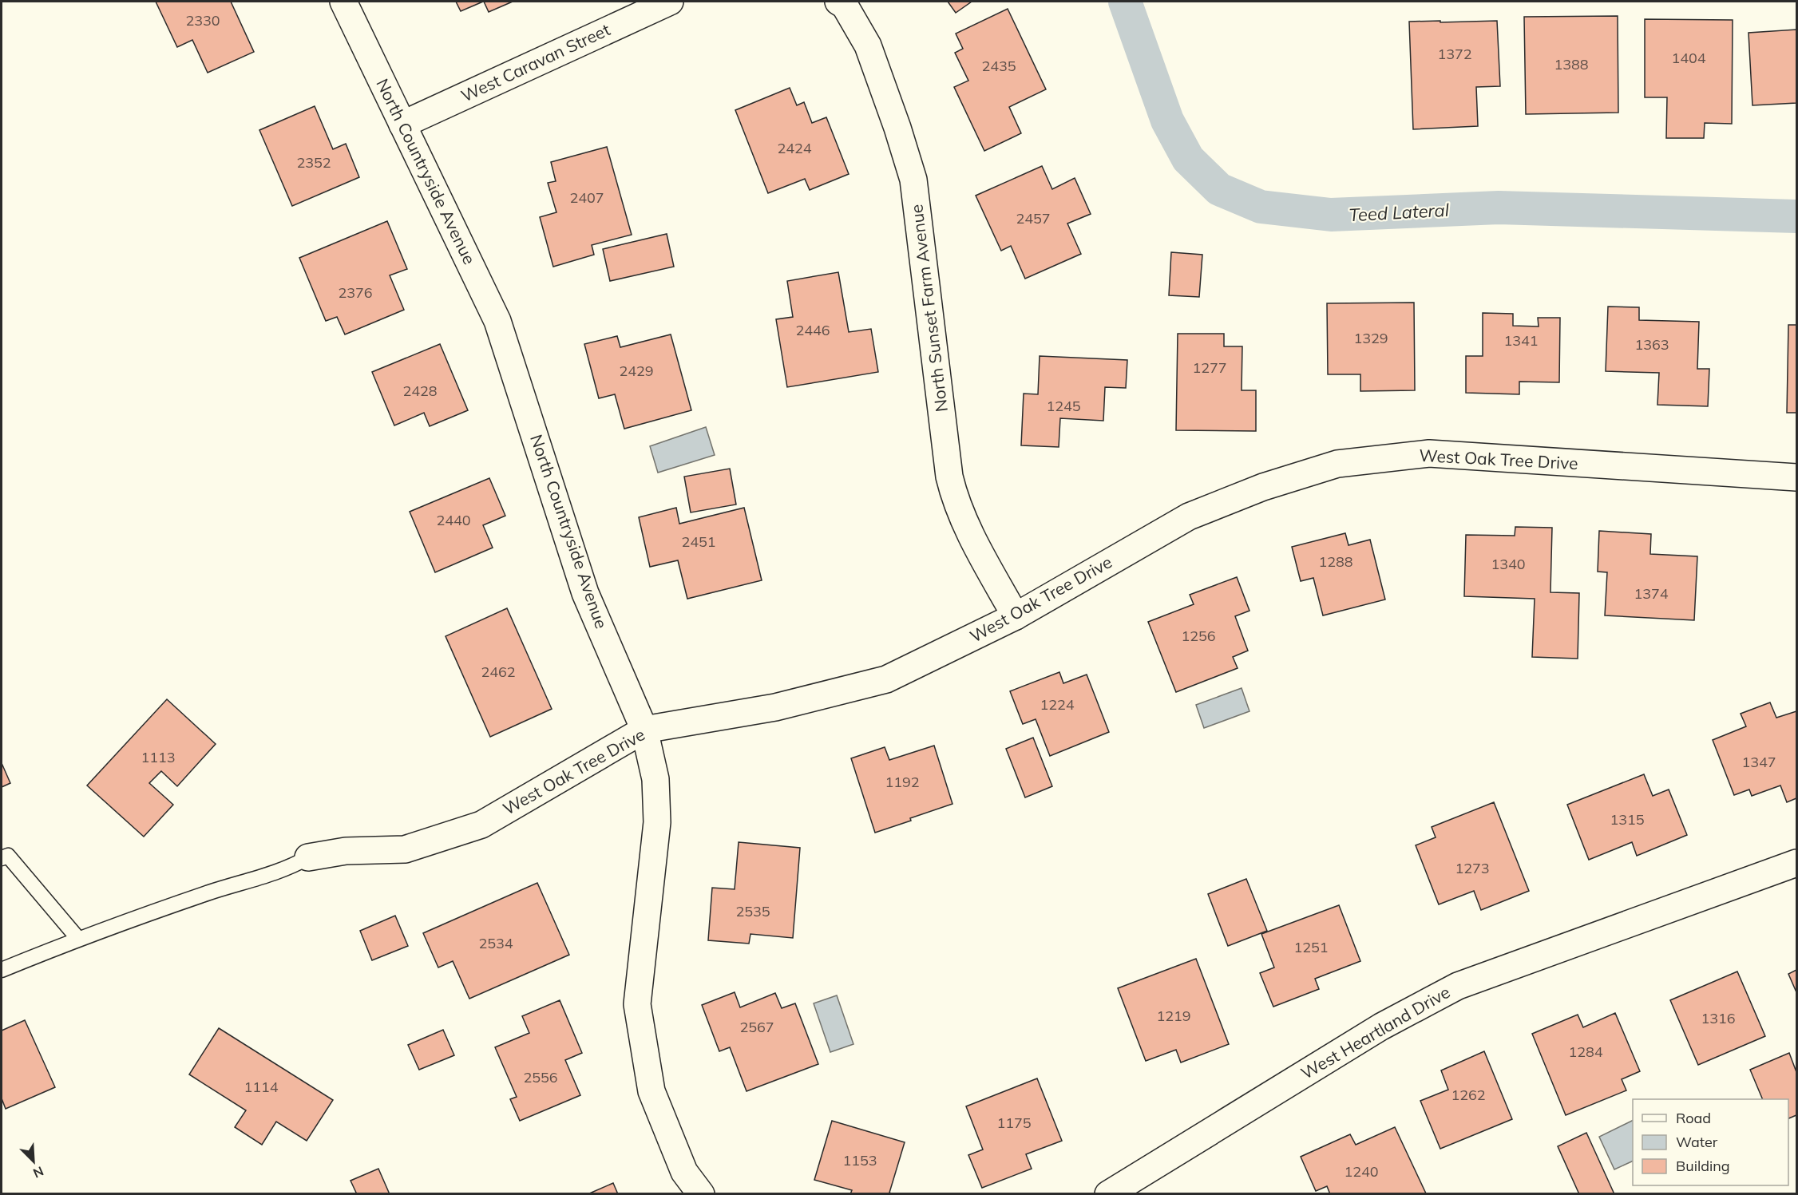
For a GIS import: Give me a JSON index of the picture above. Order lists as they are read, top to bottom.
{
  "streets": {
    "street": [
      "West Caravan Street",
      "North Countryside Avenue",
      "North Sunset Farm Avenue",
      "West Oak Tree Drive",
      "West Heartland Drive"
    ]
  },
  "crossings": [
    ["West Caravan Street", "North Countryside Avenue"],
    ["North Countryside Avenue", "West Oak Tree Drive"],
    ["North Sunset Farm Avenue", "West Oak Tree Drive"]
  ],
  "water": ["Teed Lateral"],
  "house_numbers": [
    "2330",
    "1372",
    "1404",
    "1388",
    "2435",
    "2424",
    "2352",
    "2407",
    "2457",
    "2376",
    "2446",
    "1329",
    "1341",
    "1363",
    "1277",
    "2429",
    "2428",
    "1245",
    "2440",
    "2451",
    "1288",
    "1340",
    "1374",
    "1256",
    "2462",
    "1224",
    "1113",
    "1347",
    "1192",
    "1315",
    "1273",
    "2535",
    "2534",
    "1251",
    "1219",
    "1316",
    "2567",
    "1284",
    "2556",
    "1114",
    "1262",
    "1175",
    "1153",
    "1240"
  ],
  "legend": ["Road", "Water", "Building"],
  "north": "bottom right"
}
